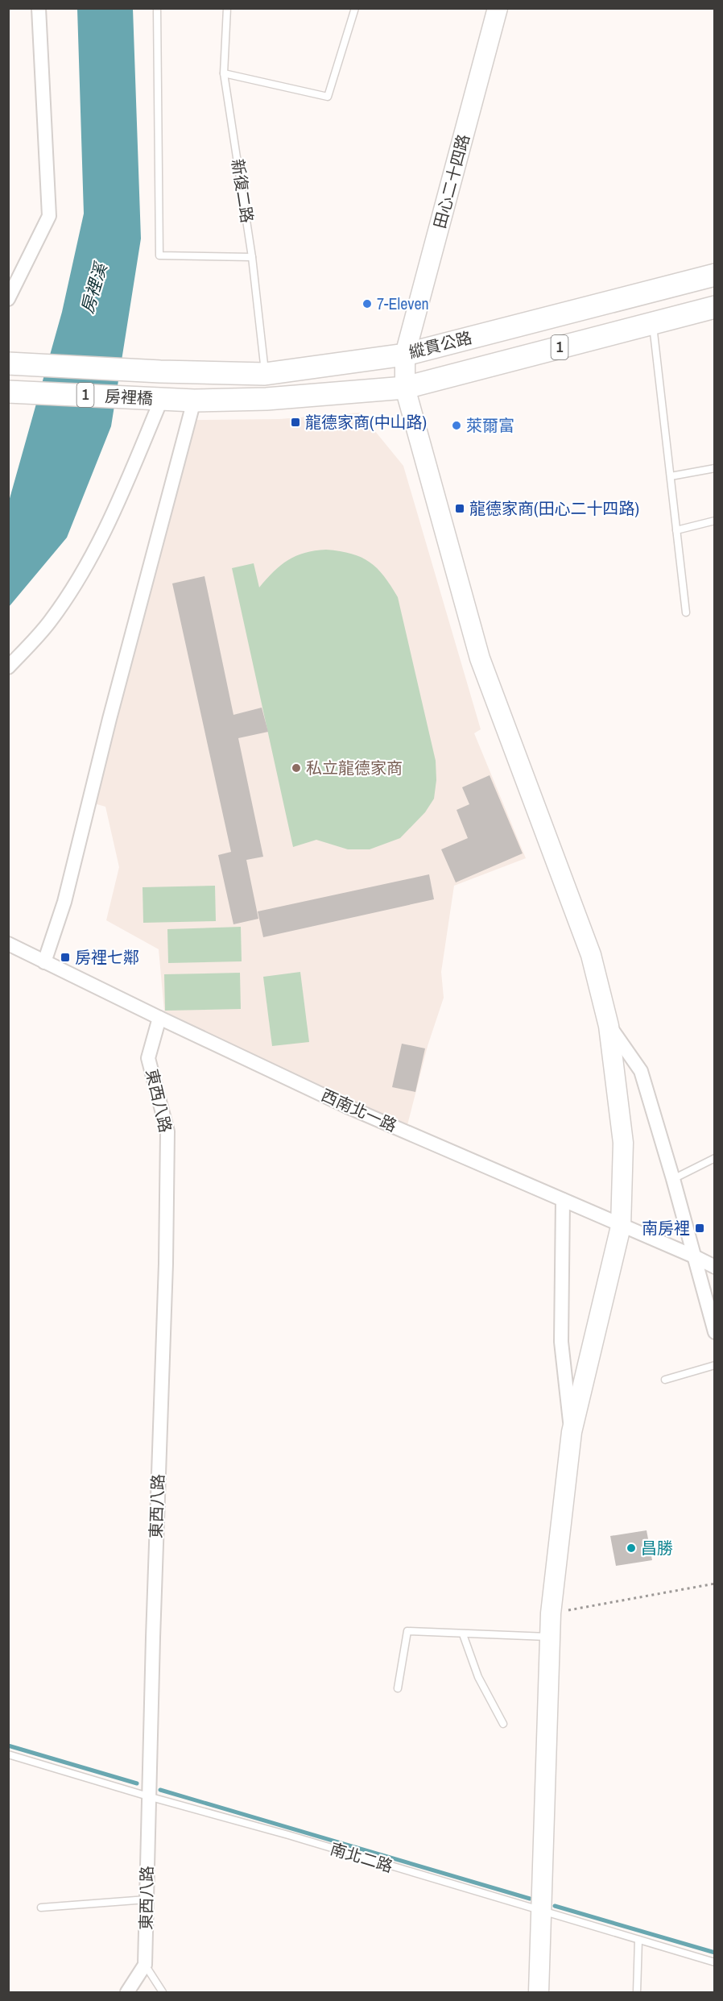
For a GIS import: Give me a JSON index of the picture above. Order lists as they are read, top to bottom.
{
  "streets": {
    "main road": [
      "田心二十四路",
      "縱貫公路",
      "1",
      "房裡橋"
    ],
    "street": ["東西八路", "西南北一路"],
    "lane": ["新復二路", "南北二路"]
  },
  "crossings": [
    ["田心二十四路", "縱貫公路"],
    ["田心二十四路", "西南北一路"],
    ["田心二十四路", "南北二路"],
    ["新復二路", "縱貫公路"],
    ["縱貫公路", "房裡橋"],
    ["東西八路", "西南北一路"],
    ["東西八路", "南北二路"]
  ],
  "water": ["房裡溪"],
  "places": {
    "other": [
      "7-Eleven",
      "萊爾富",
      "私立龍德家商",
      "昌勝"
    ],
    "transit": [
      "龍德家商(中山路)",
      "龍德家商(田心二十四路)",
      "房裡七鄰",
      "南房裡"
    ]
  }
}
